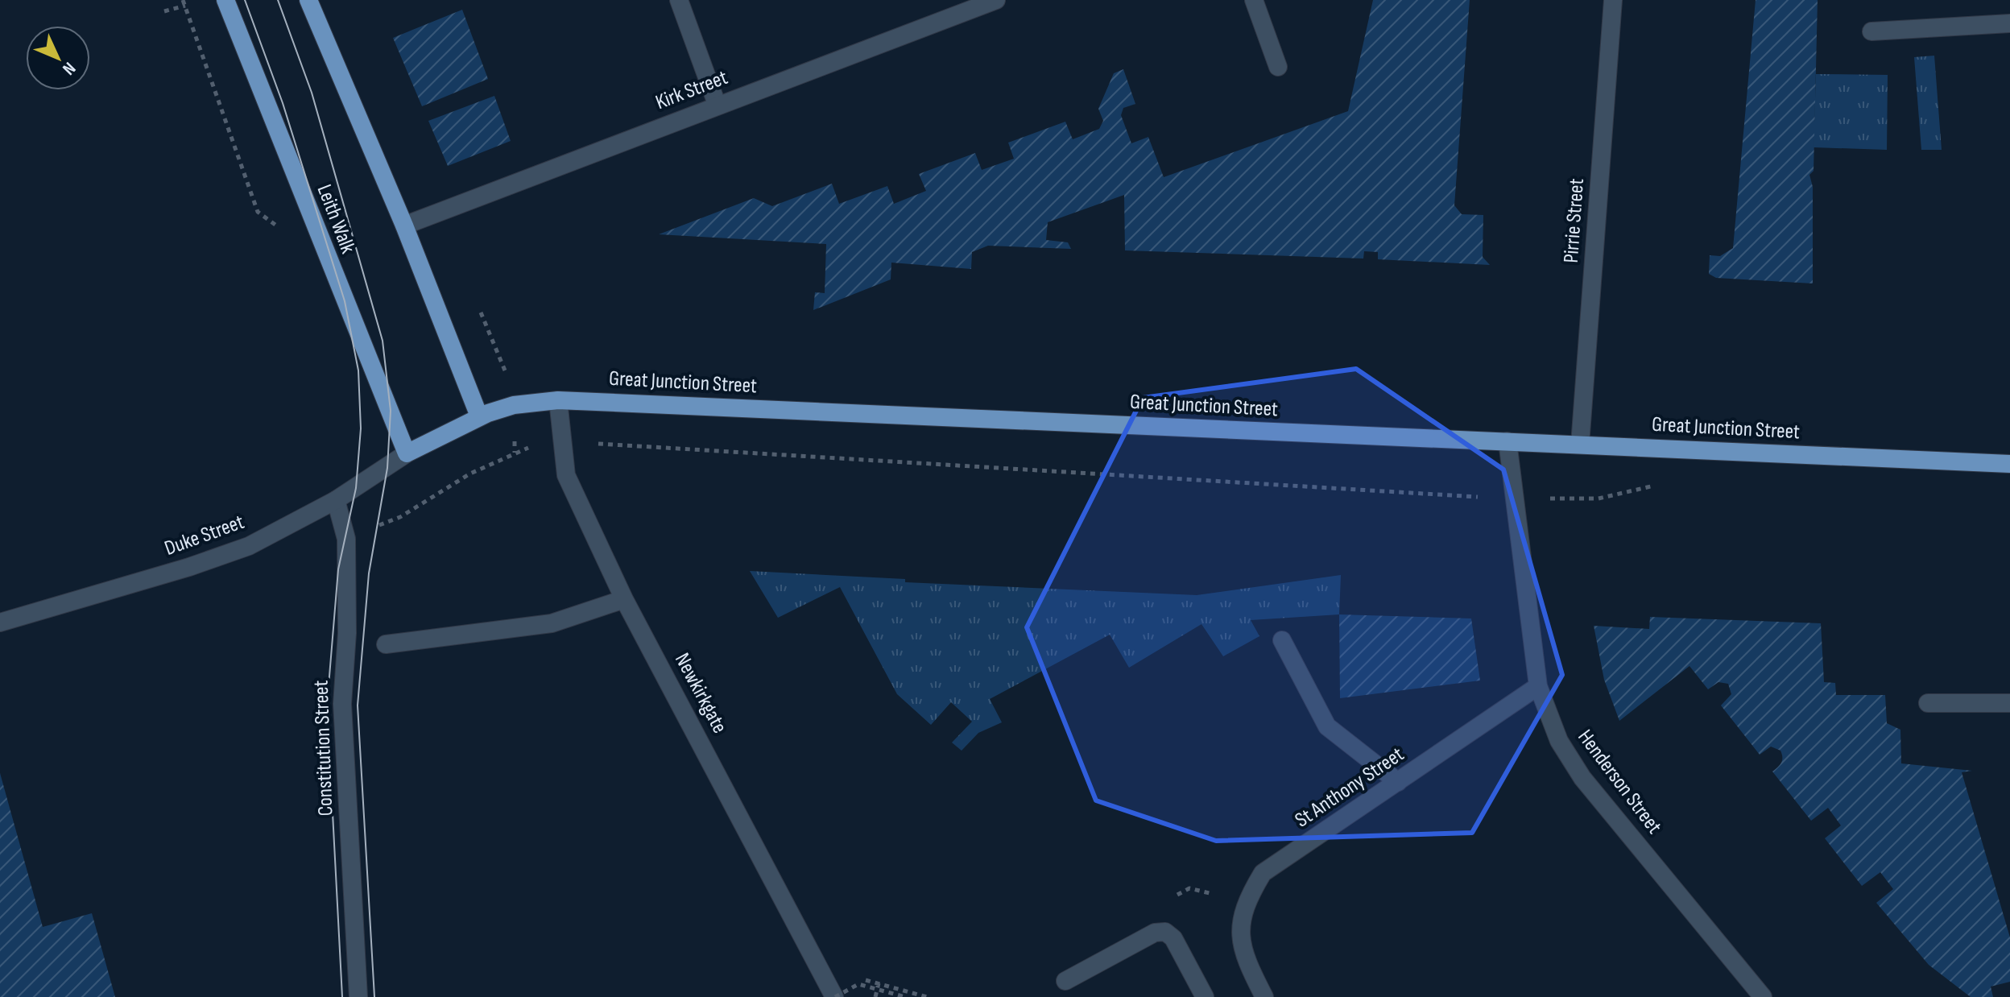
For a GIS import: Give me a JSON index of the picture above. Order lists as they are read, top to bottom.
{
  "streets": {
    "main road": ["Leith Walk", "Great Junction Street"],
    "street": [
      "Kirk Street",
      "Pirrie Street",
      "Duke Street",
      "Newkirkgate",
      "Constitution Street",
      "Henderson Street",
      "St Anthony Street"
    ]
  },
  "crossings": [
    ["Leith Walk", "Great Junction Street"],
    ["Leith Walk", "Duke Street"],
    ["Pirrie Street", "Great Junction Street"],
    ["Great Junction Street", "Duke Street"],
    ["Great Junction Street", "Newkirkgate"],
    ["Great Junction Street", "Henderson Street"],
    ["Duke Street", "Constitution Street"],
    ["Henderson Street", "St Anthony Street"]
  ],
  "north": "bottom right"
}
